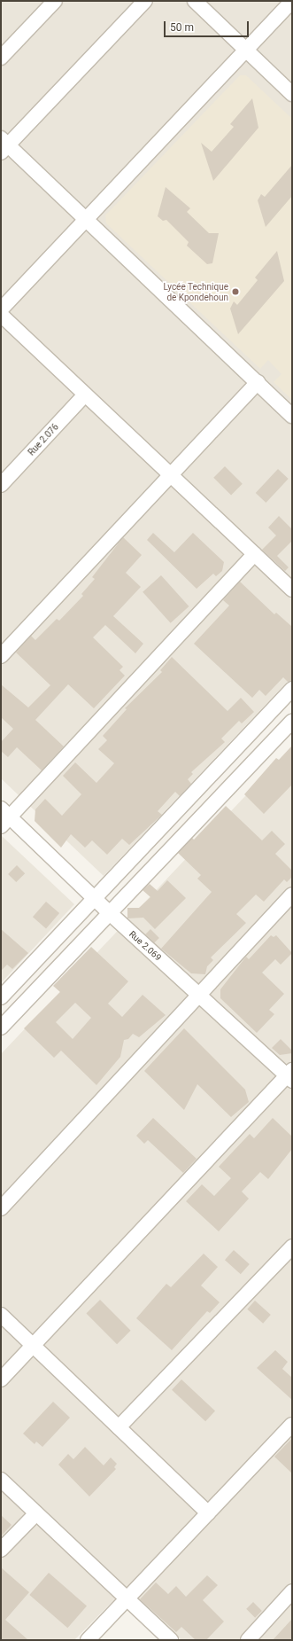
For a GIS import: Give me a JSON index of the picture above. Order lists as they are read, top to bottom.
{
  "streets": {
    "street": ["Rue 2.076", "Rue 2.069"]
  },
  "places": ["Lycée Technique de Kpondehoun"],
  "scale_bar": "50 m"
}
